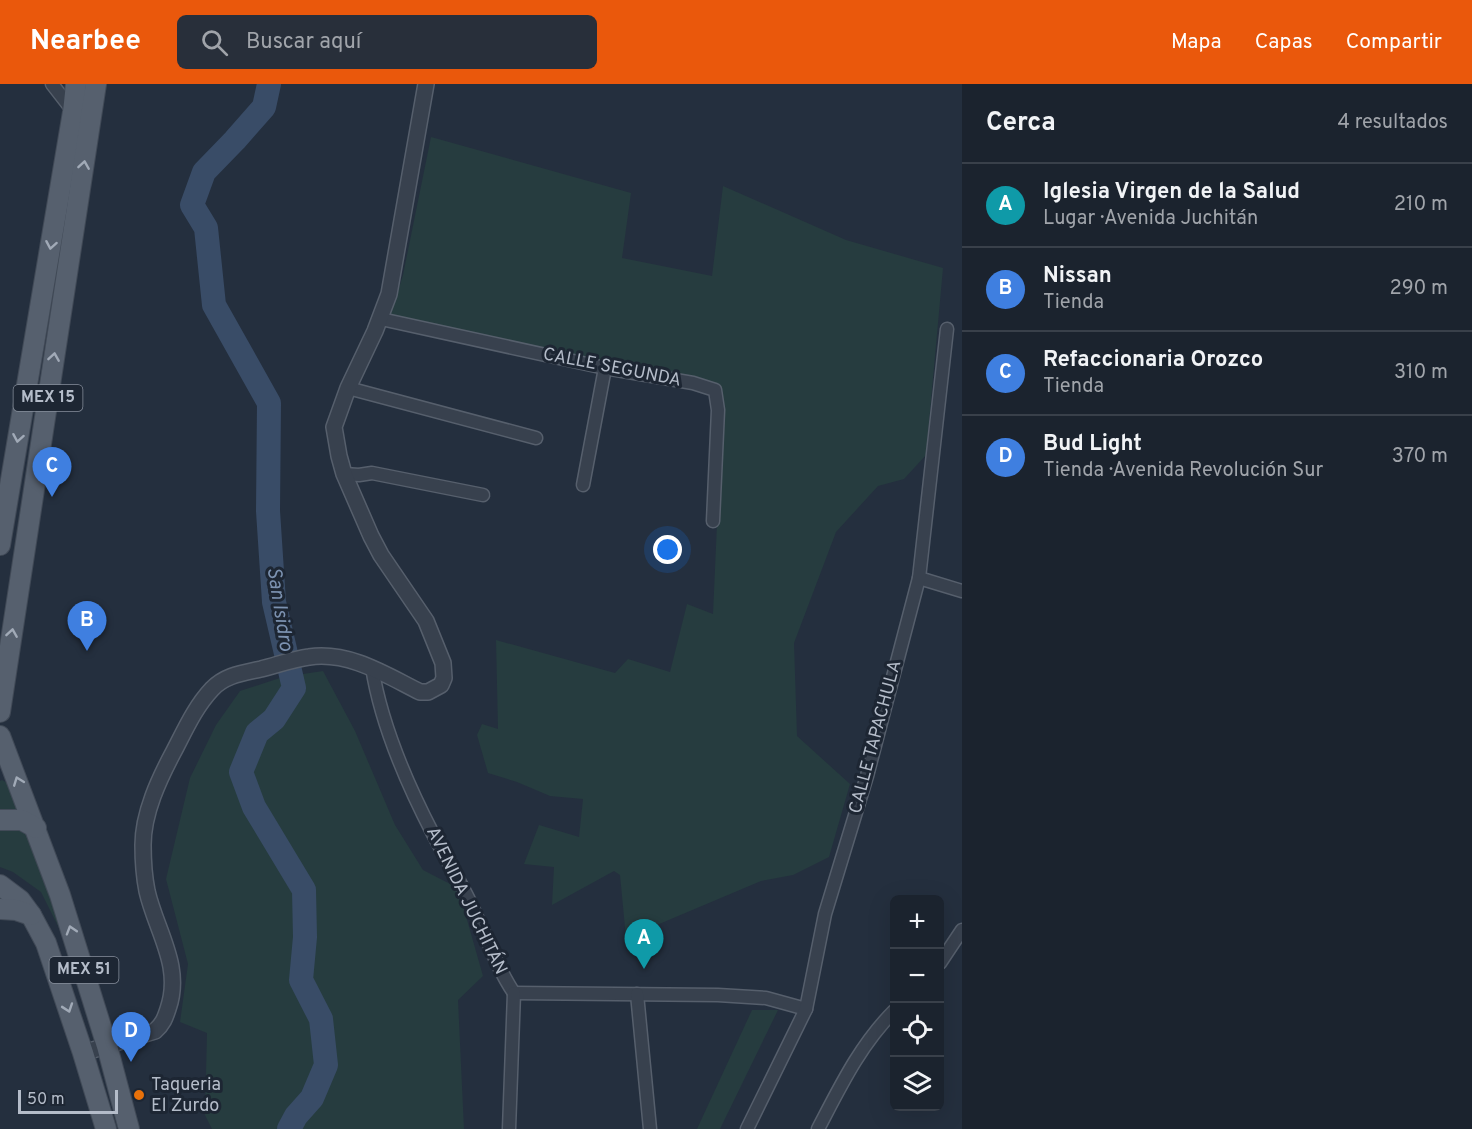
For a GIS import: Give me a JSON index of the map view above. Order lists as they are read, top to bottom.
{
  "streets": {
    "main road": ["MEX 15", "MEX 51"],
    "street": ["CALLE SEGUNDA", "CALLE TAPACHULA", "AVENIDA JUCHITÁN"]
  },
  "crossings": [
    ["CALLE TAPACHULA", "AVENIDA JUCHITÁN"]
  ],
  "water": ["San Isidro"],
  "places": ["Taqueria El Zurdo"],
  "scale_bar": "50 m",
  "page": {
    "header": "Nearbee",
    "search": "Buscar aquí",
    "nav": ["Mapa", "Capas", "Compartir"],
    "heading": ["Cerca", "4 resultados"],
    "list": [
      {
        "mark": "A",
        "name": "Iglesia Virgen de la Salud",
        "note": "Lugar · Avenida Juchitán",
        "value": "210 m"
      },
      {
        "mark": "B",
        "name": "Nissan",
        "note": "Tienda",
        "value": "290 m"
      },
      {
        "mark": "C",
        "name": "Refaccionaria Orozco",
        "note": "Tienda",
        "value": "310 m"
      },
      {
        "mark": "D",
        "name": "Bud Light",
        "note": "Tienda · Avenida Revolución Sur",
        "value": "370 m"
      }
    ],
    "pins": [
      "C",
      "B",
      "A",
      "D"
    ],
    "map_buttons": ["+", "−"],
    "scale": "50 m"
  }
}
